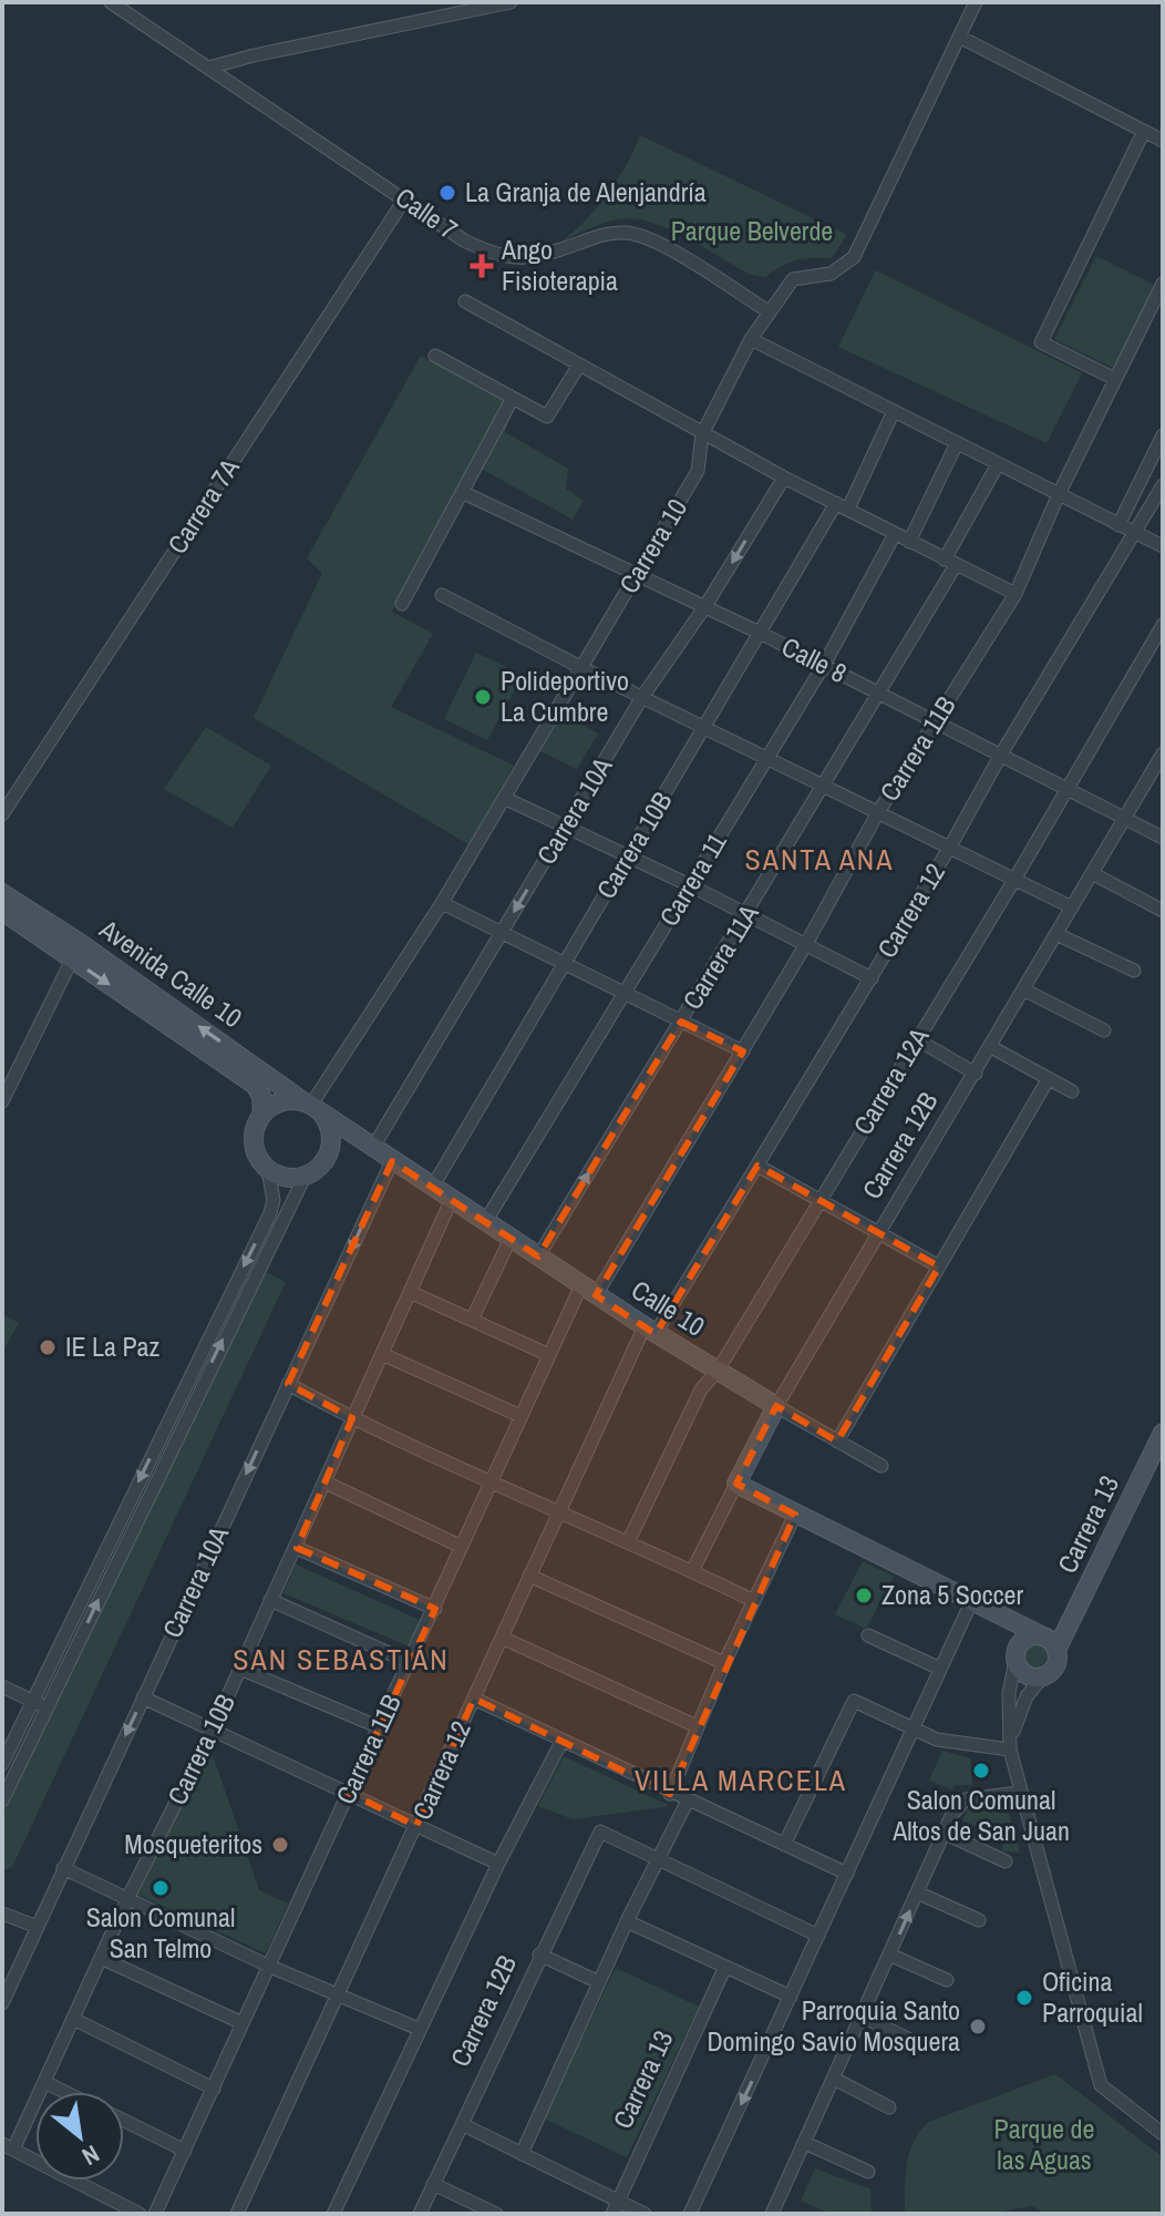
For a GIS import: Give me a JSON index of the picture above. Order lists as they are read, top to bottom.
{
  "streets": {
    "street": [
      "Calle 7",
      "Carrera 7A",
      "Carrera 10",
      "Calle 8",
      "Carrera 11B",
      "Carrera 10A",
      "Carrera 10B",
      "Carrera 11",
      "Carrera 12",
      "Carrera 11A",
      "Avenida Calle 10",
      "Carrera 12A",
      "Carrera 12B",
      "Calle 10",
      "Carrera 13"
    ]
  },
  "crossings": [
    ["Calle 7", "Carrera 7A"],
    ["Calle 7", "Carrera 10"],
    ["Carrera 10", "Calle 8"],
    ["Carrera 10", "Avenida Calle 10"],
    ["Calle 8", "Carrera 11B"],
    ["Calle 8", "Carrera 10A"],
    ["Calle 8", "Carrera 10B"],
    ["Calle 8", "Carrera 11"],
    ["Calle 8", "Carrera 12"],
    ["Calle 8", "Carrera 11A"],
    ["Calle 8", "Carrera 12A"],
    ["Calle 8", "Carrera 12B"],
    ["Carrera 11B", "Calle 10"],
    ["Carrera 10A", "Avenida Calle 10"],
    ["Carrera 10B", "Avenida Calle 10"],
    ["Carrera 10B", "Calle 10"],
    ["Carrera 11", "Calle 10"],
    ["Carrera 12", "Calle 10"],
    ["Carrera 11A", "Calle 10"],
    ["Avenida Calle 10", "Calle 10"],
    ["Carrera 12A", "Calle 10"],
    ["Carrera 12B", "Calle 10"]
  ],
  "districts": ["SANTA ANA", "SAN SEBASTIÁN", "VILLA MARCELA"],
  "parks": ["Parque Belverde", "Parque de las Aguas"],
  "places": {
    "other": [
      "La Granja de Alenjandría",
      "Polideportivo La Cumbre",
      "IE La Paz",
      "Zona 5 Soccer",
      "Salon Comunal Altos de San Juan",
      "Mosqueteritos",
      "Salon Comunal San Telmo",
      "Oficina Parroquial",
      "Parroquia Santo Domingo Savio Mosquera"
    ],
    "health": ["Ango Fisioterapia"]
  },
  "north": "bottom right"
}
